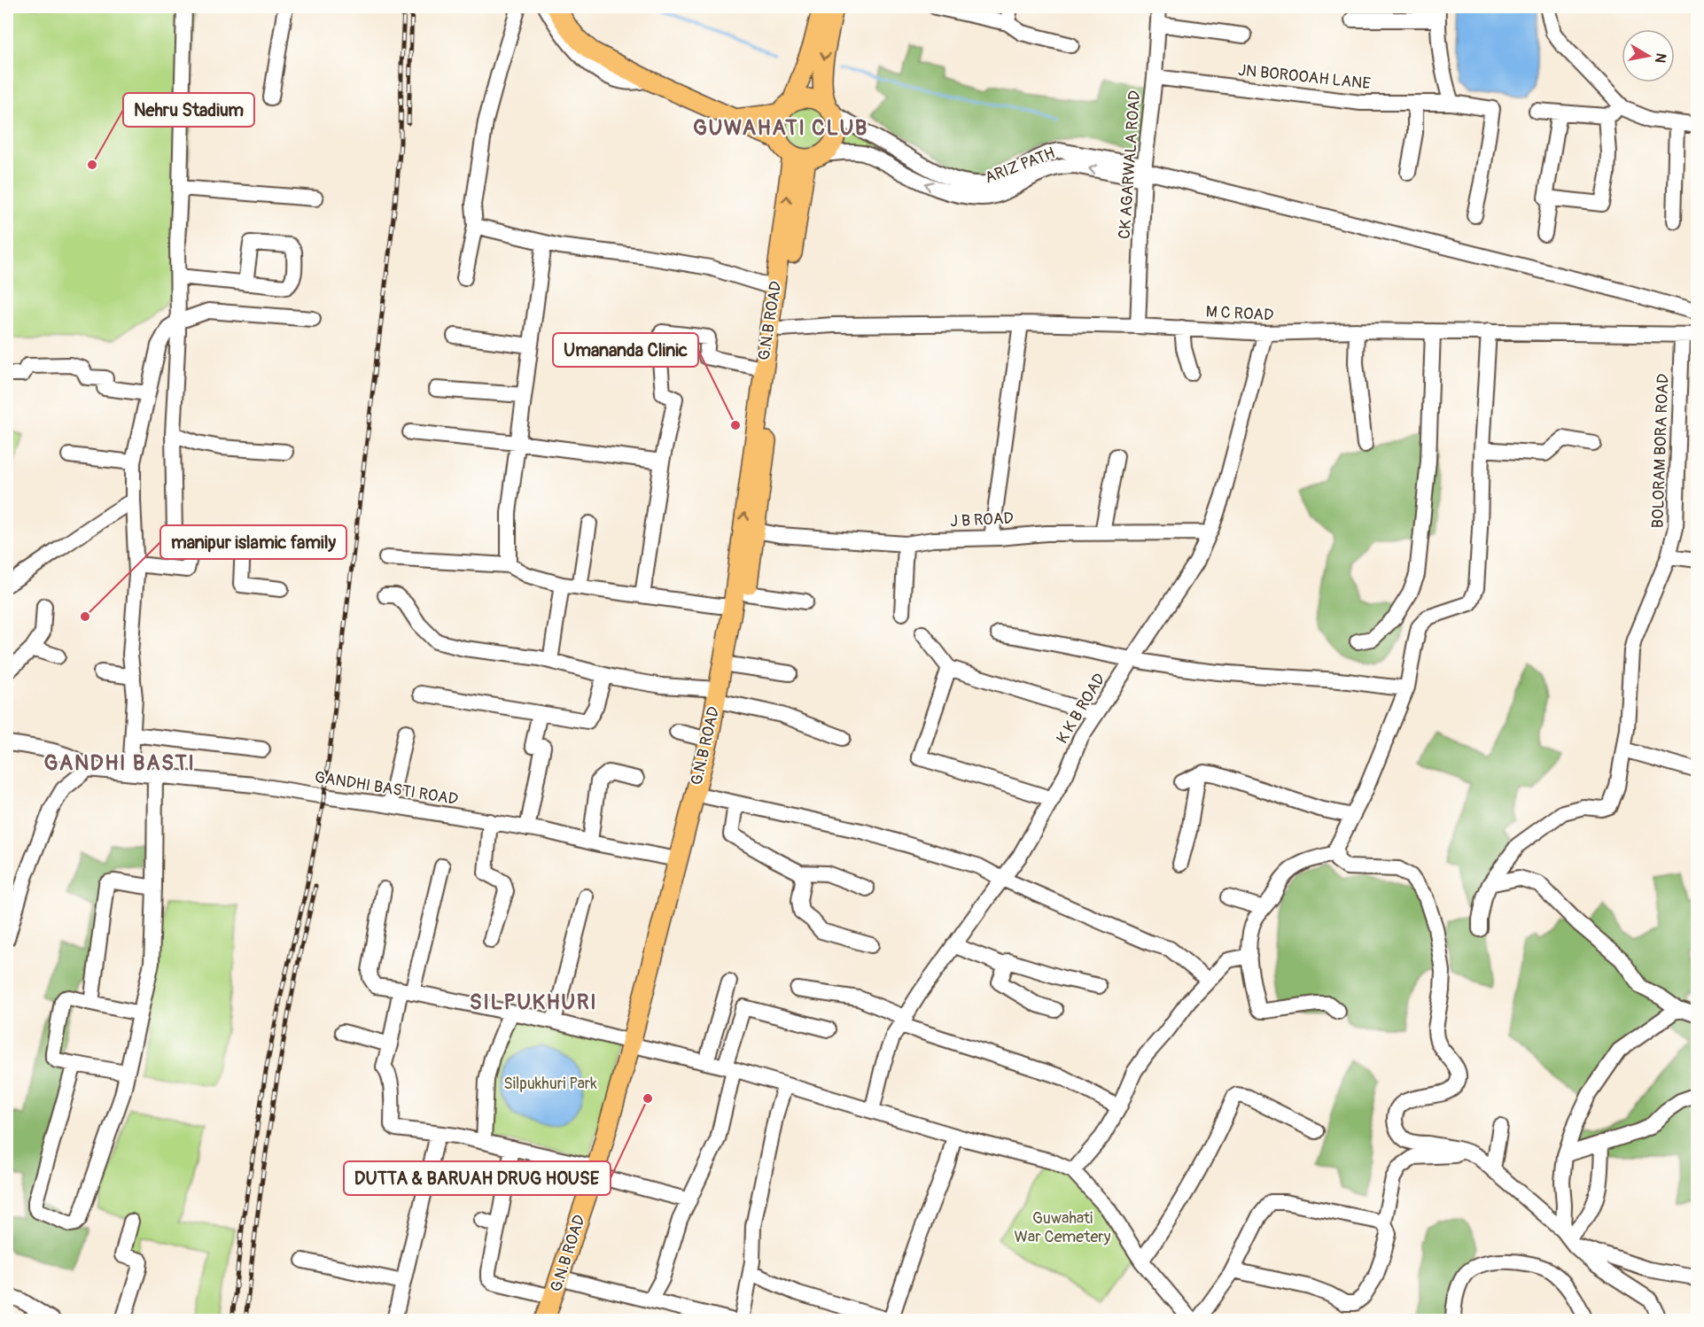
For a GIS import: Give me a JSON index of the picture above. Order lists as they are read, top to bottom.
{
  "streets": {
    "main road": ["G.N.B ROAD"],
    "street": [
      "JN BOROOAH LANE",
      "CK AGARWALA ROAD",
      "ARIZ PATH",
      "M C ROAD",
      "BOLORAM BORA ROAD",
      "J B ROAD",
      "K K B ROAD",
      "GANDHI BASTI ROAD"
    ]
  },
  "crossings": [
    ["JN BOROOAH LANE", "CK AGARWALA ROAD"],
    ["CK AGARWALA ROAD", "ARIZ PATH"],
    ["CK AGARWALA ROAD", "M C ROAD"],
    ["ARIZ PATH", "G.N.B ROAD"],
    ["M C ROAD", "G.N.B ROAD"],
    ["M C ROAD", "BOLORAM BORA ROAD"],
    ["M C ROAD", "K K B ROAD"],
    ["G.N.B ROAD", "J B ROAD"],
    ["G.N.B ROAD", "GANDHI BASTI ROAD"],
    ["J B ROAD", "K K B ROAD"]
  ],
  "districts": ["GUWAHATI CLUB", "GANDHI BASTI", "SILPUKHURI"],
  "parks": ["Silpukhuri Park", "Guwahati War Cemetery"],
  "places": [
    "Nehru Stadium",
    "Umananda Clinic",
    "manipur islamic family",
    "DUTTA & BARUAH DRUG HOUSE"
  ],
  "north": "right"
}
